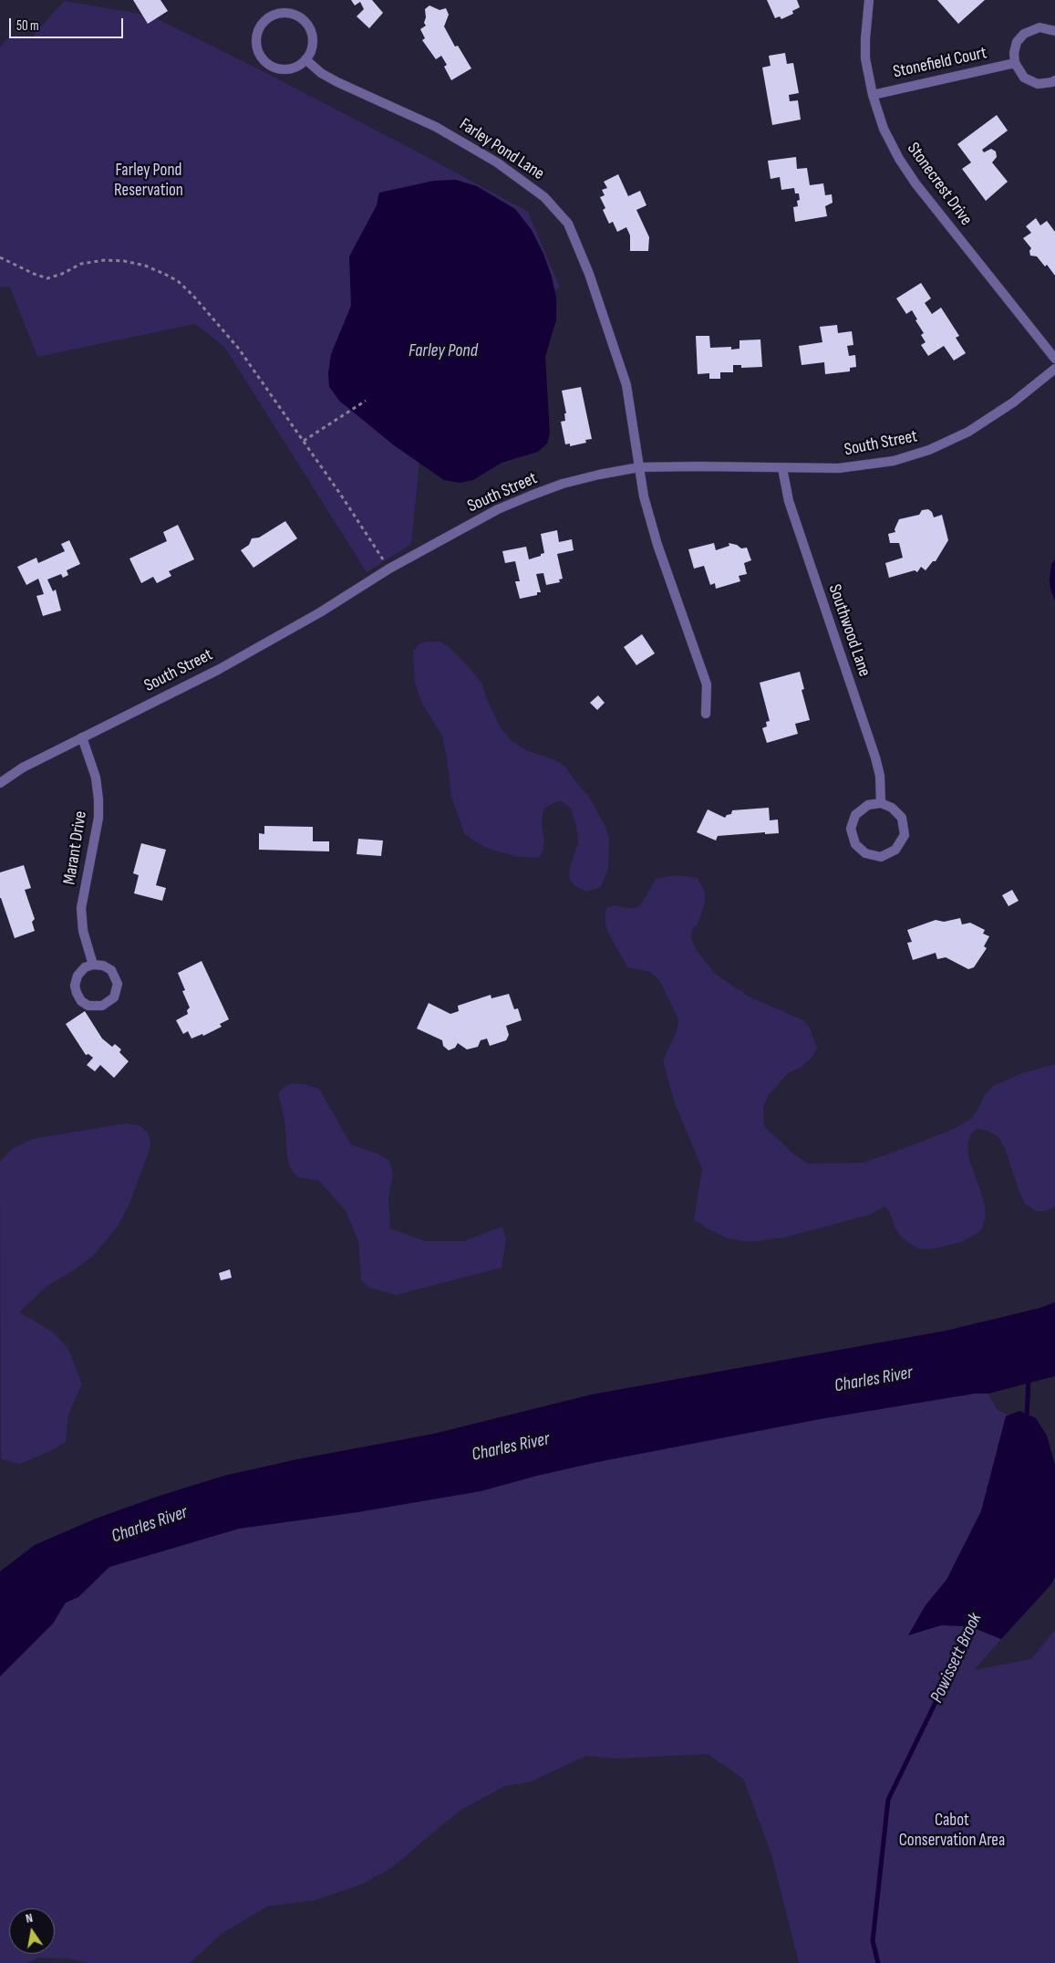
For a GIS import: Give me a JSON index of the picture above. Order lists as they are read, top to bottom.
{
  "streets": {
    "street": [
      "Stonefield Court",
      "Farley Pond Lane",
      "Stonecrest Drive",
      "South Street",
      "Southwood Lane",
      "Marant Drive"
    ]
  },
  "crossings": [
    ["Stonefield Court", "Stonecrest Drive"],
    ["Farley Pond Lane", "South Street"],
    ["South Street", "Southwood Lane"],
    ["South Street", "Marant Drive"]
  ],
  "water": ["Farley Pond", "Charles River", "Powissett Brook"],
  "parks": ["Farley Pond Reservation", "Cabot Conservation Area"],
  "scale_bar": "50 m",
  "north": "top"
}
